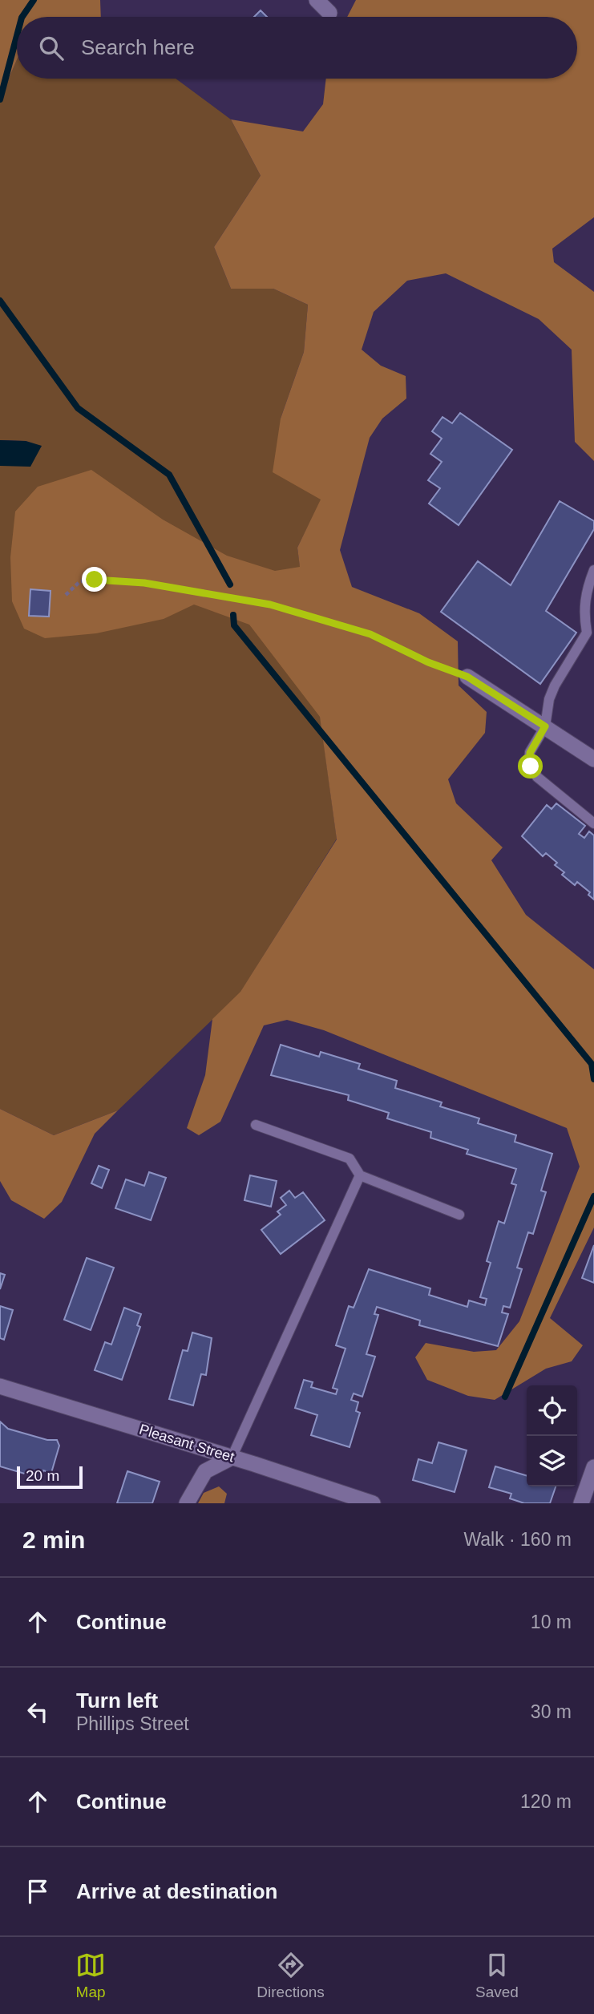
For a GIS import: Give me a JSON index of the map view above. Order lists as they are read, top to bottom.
{
  "streets": {
    "street": ["Pleasant Street"]
  },
  "scale_bar": "20 m",
  "page": {
    "search": "Search here",
    "scale": "20 m",
    "heading": ["2 min", "Walk · 160 m"],
    "list": [
      ["Continue", "10 m"],
      ["Turn left", "Phillips Street", "30 m"],
      ["Continue", "120 m"],
      "Arrive at destination"
    ],
    "nav": ["Map", "Directions", "Saved"]
  }
}
